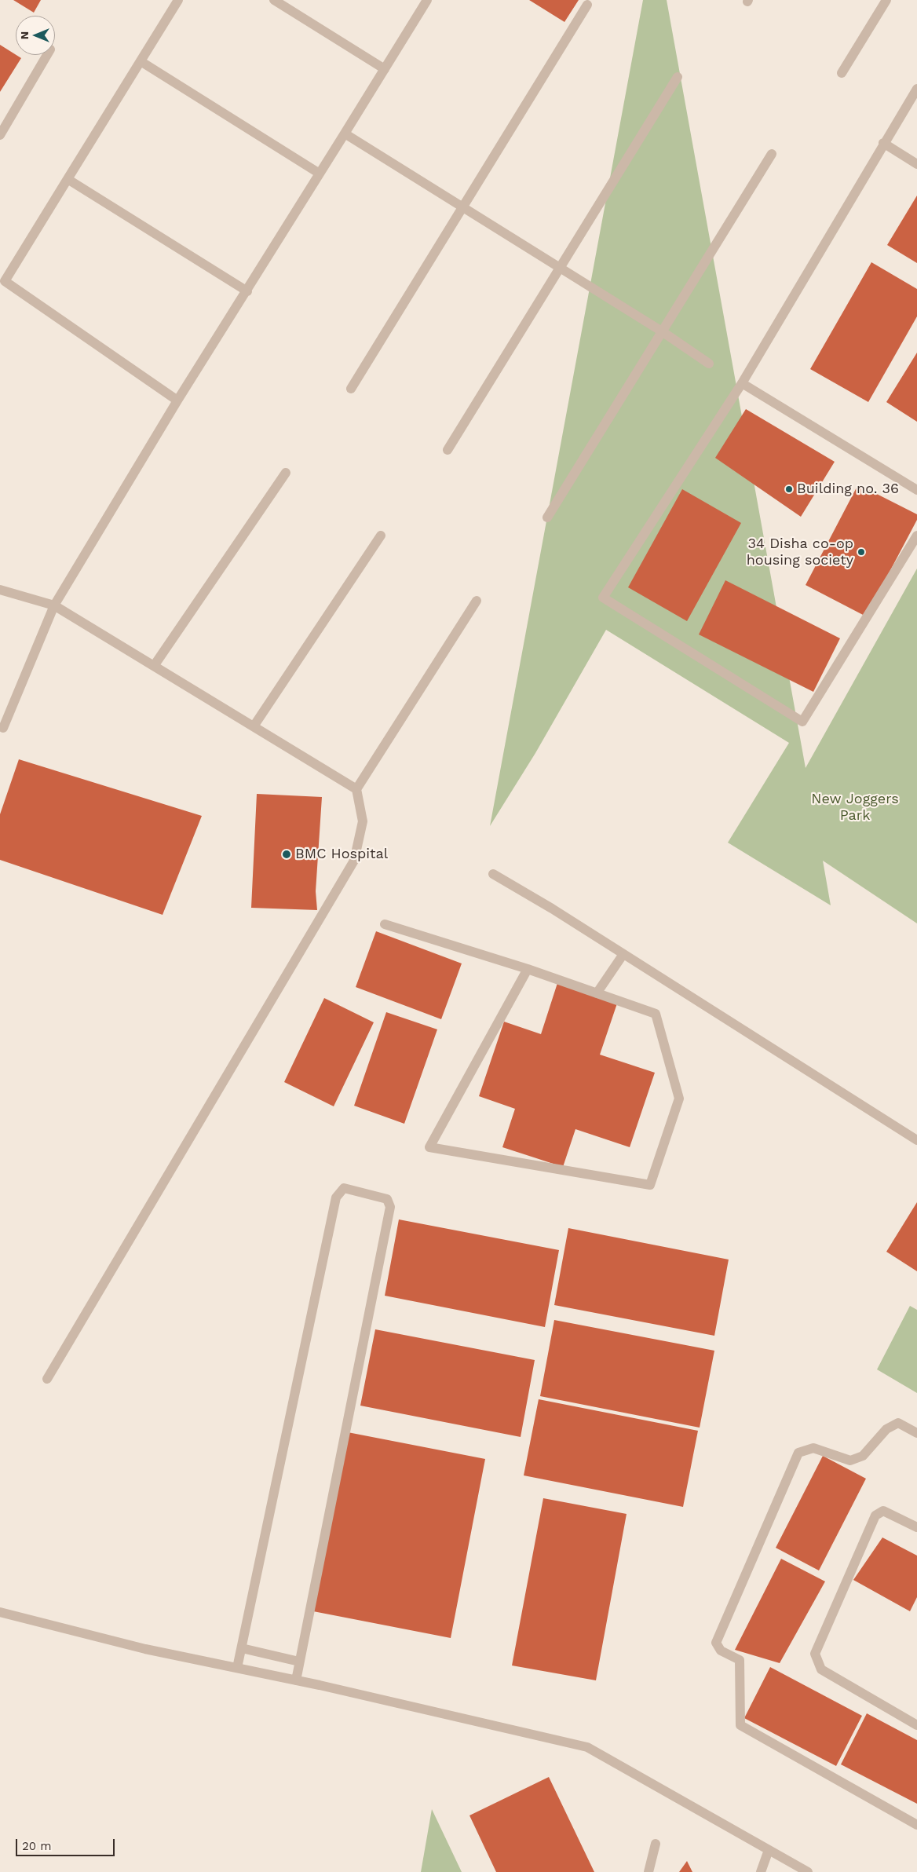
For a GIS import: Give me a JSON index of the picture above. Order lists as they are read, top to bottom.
{
  "parks": ["New Joggers Park"],
  "places": ["Building no. 36", "34 Disha co-op housing society", "BMC Hospital"],
  "scale_bar": "20 m",
  "north": "left"
}
